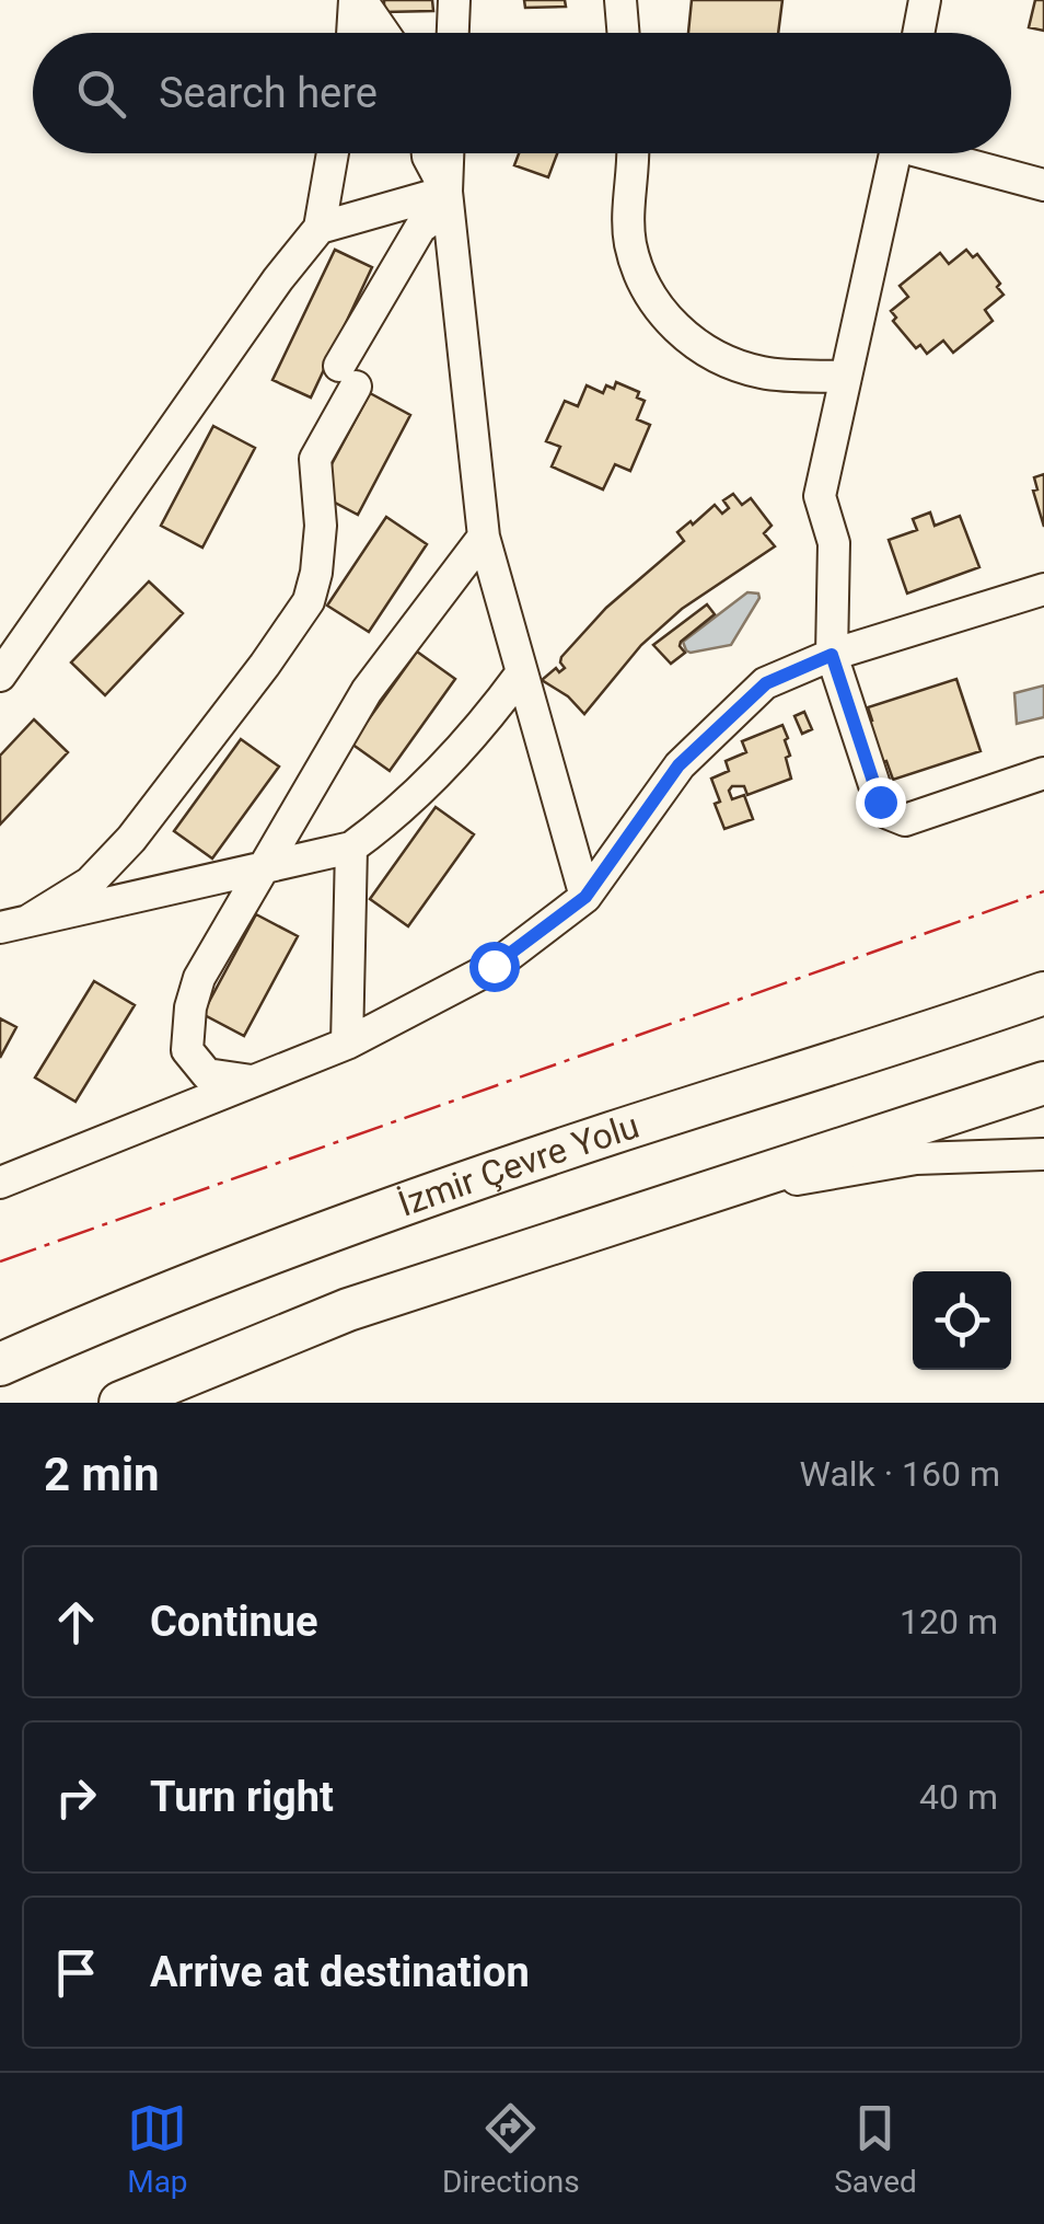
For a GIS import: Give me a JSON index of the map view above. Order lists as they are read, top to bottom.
{
  "streets": {
    "highway": ["İzmir Çevre Yolu"]
  },
  "page": {
    "search": "Search here",
    "heading": ["2 min", "Walk · 160 m"],
    "list": [
      ["Continue", "120 m"],
      ["Turn right", "40 m"],
      "Arrive at destination"
    ],
    "nav": ["Map", "Directions", "Saved"]
  }
}
